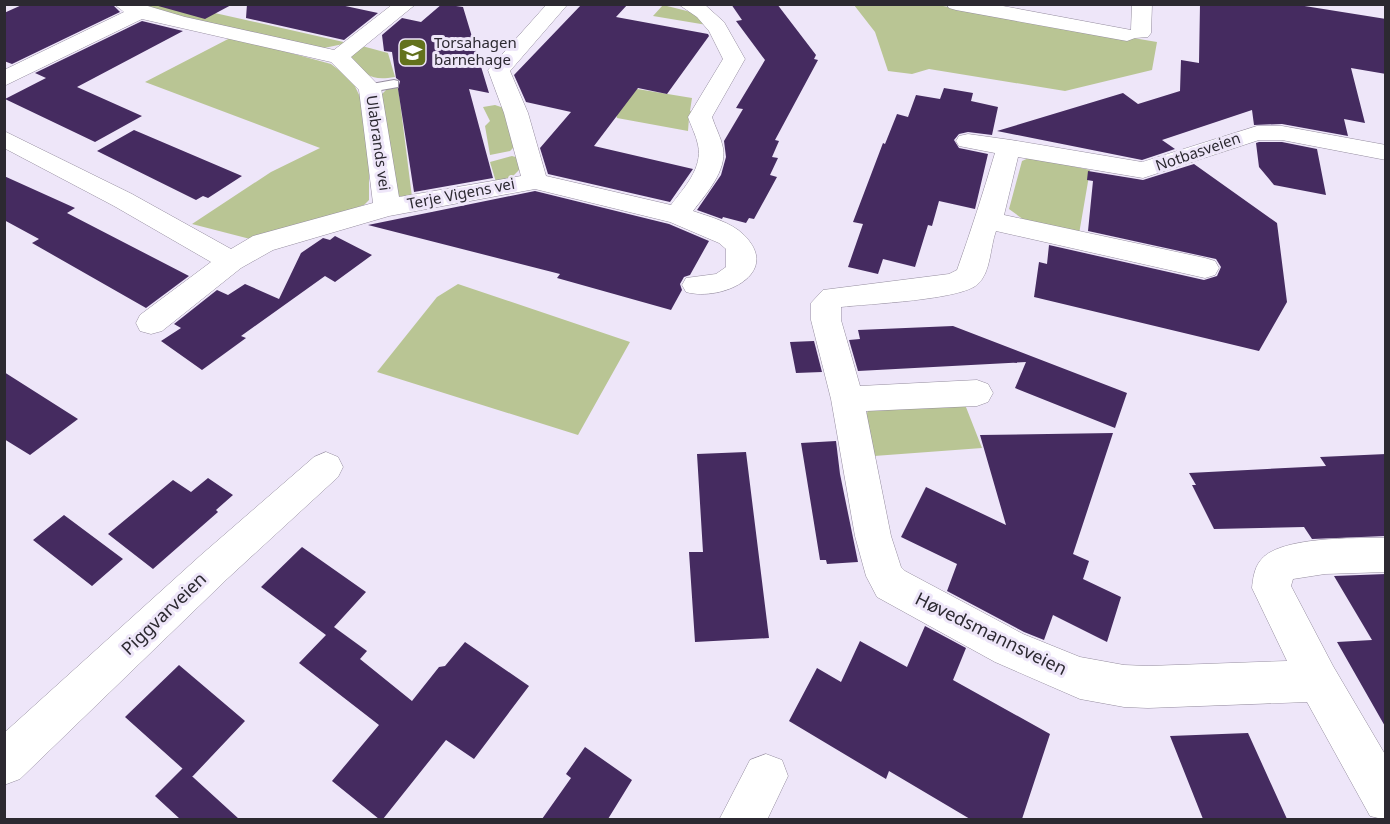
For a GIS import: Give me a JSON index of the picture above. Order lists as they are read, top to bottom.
{
  "streets": {
    "street": [
      "Ulabrands vei",
      "Notbasveien",
      "Terje Vigens vei",
      "Piggvarveien",
      "Høvedsmannsveien"
    ]
  },
  "crossings": [
    ["Ulabrands vei", "Terje Vigens vei"]
  ],
  "places": {
    "school or university": ["Torsahagen barnehage"]
  }
}
